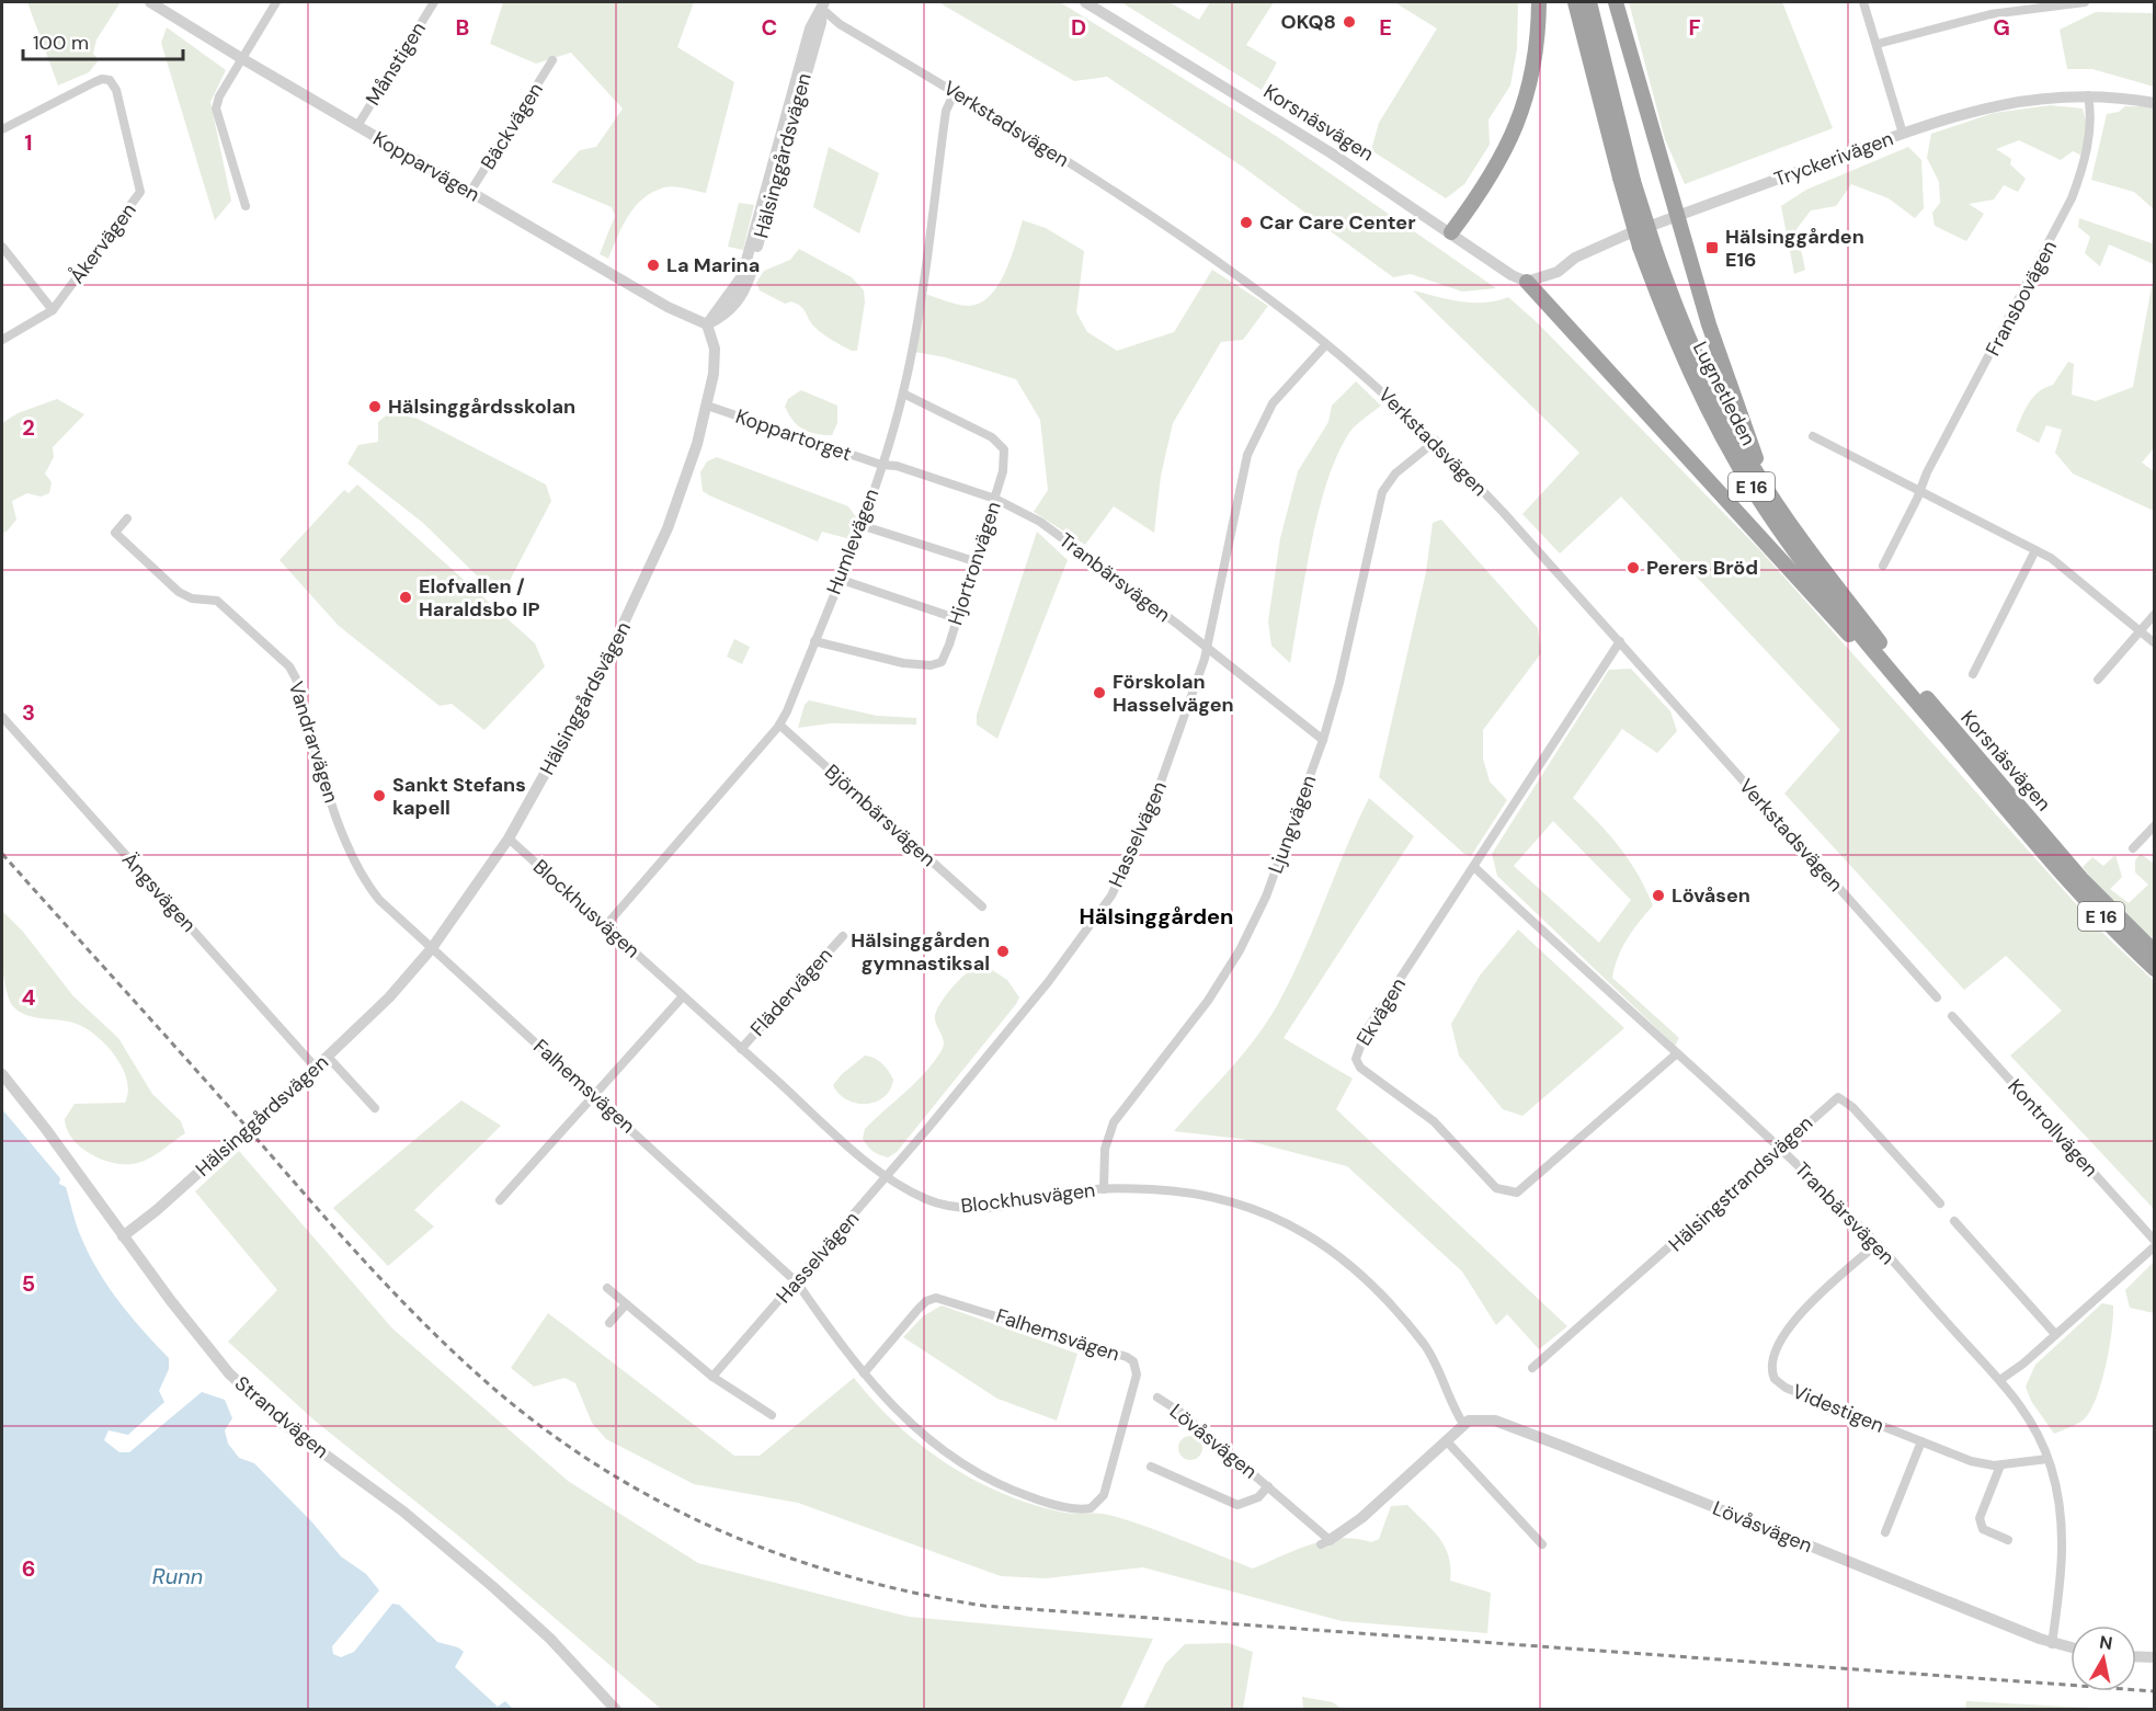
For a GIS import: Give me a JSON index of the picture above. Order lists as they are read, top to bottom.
{
  "streets": {
    "highway": ["Korsnäsvägen", "Lugnetleden", "E 16"],
    "street": [
      "Månstigen",
      "Verkstadsvägen",
      "Bäckvägen",
      "Hälsinggårdsvägen",
      "Tryckerivägen",
      "Kopparvägen",
      "Åkervägen",
      "Fransbovägen",
      "Koppartorget",
      "Humlevägen",
      "Hjortronvägen",
      "Tranbärsvägen",
      "Vandrarvägen",
      "Björnbärsvägen",
      "Ljungvägen",
      "Hasselvägen",
      "Ängsvägen",
      "Blockhusvägen",
      "Flädervägen",
      "Ekvägen",
      "Falhemsvägen",
      "Kontrollvägen",
      "Hälsingstrandsvägen",
      "Videstigen",
      "Strandvägen",
      "Lövåsvägen"
    ]
  },
  "crossings": [
    ["Månstigen", "Kopparvägen"],
    ["Korsnäsvägen", "Tryckerivägen"],
    ["Korsnäsvägen", "Lugnetleden"],
    ["Korsnäsvägen", "E 16"],
    ["Verkstadsvägen", "Hälsinggårdsvägen"],
    ["Verkstadsvägen", "Humlevägen"],
    ["Verkstadsvägen", "Ljungvägen"],
    ["Verkstadsvägen", "Hasselvägen"],
    ["Verkstadsvägen", "Ekvägen"],
    ["Bäckvägen", "Kopparvägen"],
    ["Hälsinggårdsvägen", "Kopparvägen"],
    ["Hälsinggårdsvägen", "Koppartorget"],
    ["Hälsinggårdsvägen", "Vandrarvägen"],
    ["Hälsinggårdsvägen", "Ängsvägen"],
    ["Hälsinggårdsvägen", "Blockhusvägen"],
    ["Hälsinggårdsvägen", "Falhemsvägen"],
    ["Hälsinggårdsvägen", "Strandvägen"],
    ["Tryckerivägen", "Fransbovägen"],
    ["Tryckerivägen", "E 16"],
    ["Lugnetleden", "E 16"],
    ["Koppartorget", "Humlevägen"],
    ["Koppartorget", "Tranbärsvägen"],
    ["Humlevägen", "Hjortronvägen"],
    ["Humlevägen", "Tranbärsvägen"],
    ["Humlevägen", "Björnbärsvägen"],
    ["Humlevägen", "Blockhusvägen"],
    ["Hjortronvägen", "Tranbärsvägen"],
    ["Tranbärsvägen", "Ljungvägen"],
    ["Tranbärsvägen", "Hasselvägen"],
    ["Tranbärsvägen", "Ekvägen"],
    ["Tranbärsvägen", "Hälsingstrandsvägen"],
    ["Tranbärsvägen", "Videstigen"],
    ["Tranbärsvägen", "Lövåsvägen"],
    ["Vandrarvägen", "Falhemsvägen"],
    ["Ljungvägen", "Blockhusvägen"],
    ["Hasselvägen", "Blockhusvägen"],
    ["Hasselvägen", "Falhemsvägen"],
    ["Blockhusvägen", "Flädervägen"],
    ["Blockhusvägen", "Lövåsvägen"]
  ],
  "districts": ["Hälsinggården"],
  "water": ["Runn"],
  "places": {
    "other": [
      "OKQ8",
      "Car Care Center",
      "La Marina",
      "Hälsinggårdsskolan",
      "Perers Bröd",
      "Elofvallen / Haraldsbo IP",
      "Förskolan Hasselvägen",
      "Sankt Stefans kapell",
      "Lövåsen",
      "Hälsinggården gymnastiksal"
    ],
    "transit": ["Hälsinggården E16"]
  },
  "scale_bar": "100 m",
  "north": "top",
  "grid": {
    "columns": [
      "B",
      "C",
      "D",
      "E",
      "F",
      "G"
    ],
    "rows": [
      "1",
      "2",
      "3",
      "4",
      "5",
      "6"
    ]
  }
}
